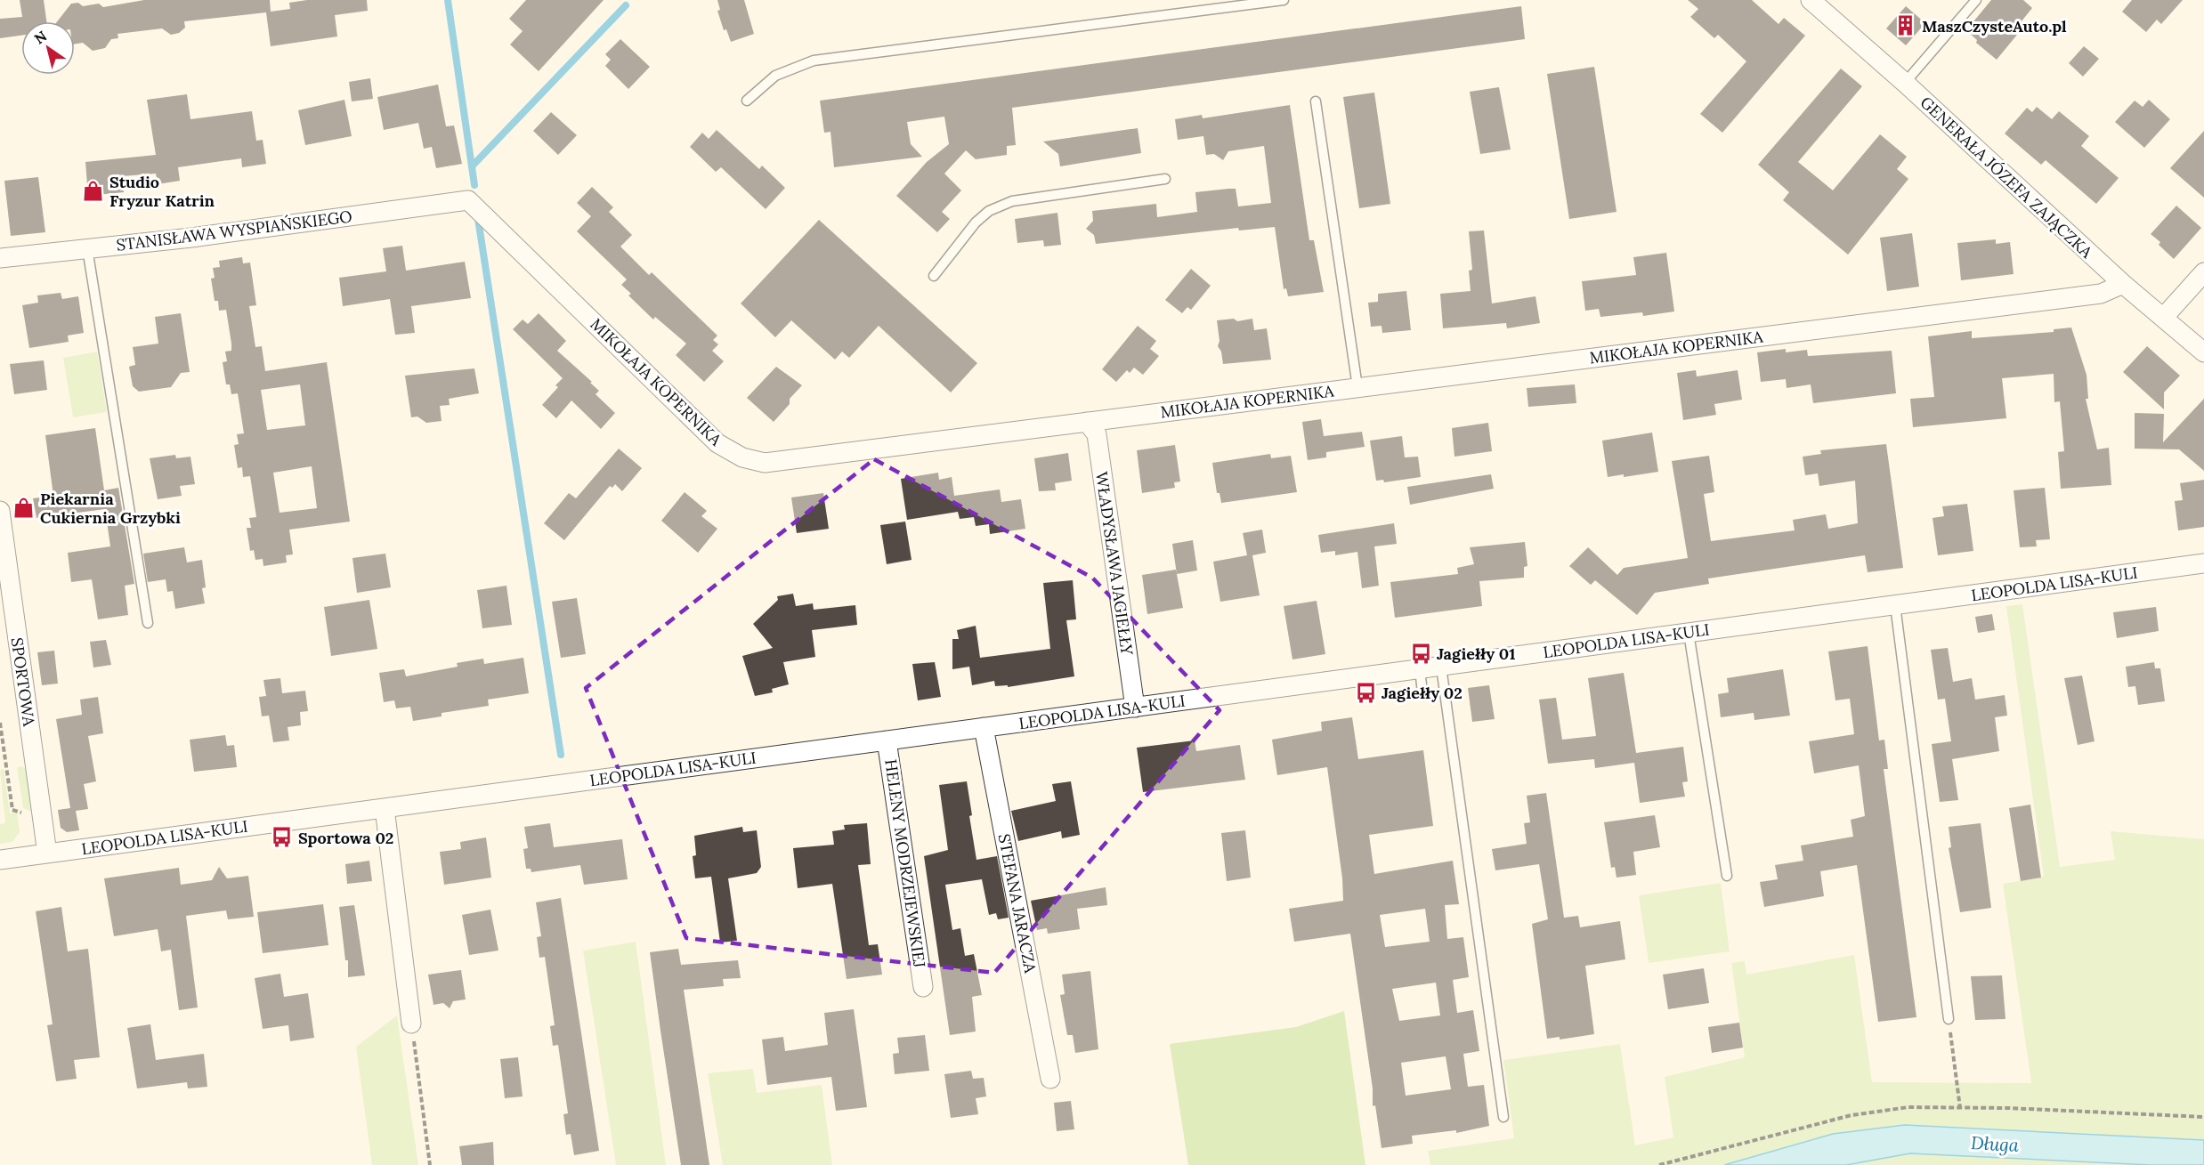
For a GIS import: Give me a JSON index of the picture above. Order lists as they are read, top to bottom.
{
  "streets": {
    "street": [
      "GENERAŁA JÓZEFA ZAJĄCZKA",
      "STANISŁAWA WYSPIAŃSKIEGO",
      "MIKOŁAJA KOPERNIKA",
      "WŁADYSŁAWA JAGIEŁŁY",
      "LEOPOLDA LISA-KULI",
      "SPORTOWA",
      "HELENY MODRZEJEWSKIEJ",
      "STEFANA JARACZA"
    ]
  },
  "crossings": [
    ["GENERAŁA JÓZEFA ZAJĄCZKA", "MIKOŁAJA KOPERNIKA"],
    ["STANISŁAWA WYSPIAŃSKIEGO", "MIKOŁAJA KOPERNIKA"],
    ["MIKOŁAJA KOPERNIKA", "WŁADYSŁAWA JAGIEŁŁY"],
    ["WŁADYSŁAWA JAGIEŁŁY", "LEOPOLDA LISA-KULI"],
    ["LEOPOLDA LISA-KULI", "SPORTOWA"],
    ["LEOPOLDA LISA-KULI", "HELENY MODRZEJEWSKIEJ"],
    ["LEOPOLDA LISA-KULI", "STEFANA JARACZA"]
  ],
  "water": ["Długa"],
  "places": {
    "building": ["MaszCzysteAuto.pl"],
    "shop": ["Studio Fryzur Katrin", "Piekarnia Cukiernia Grzybki"],
    "bus stop": ["Jagiełły 01", "Jagiełły 02", "Sportowa 02"]
  },
  "north": "top left"
}
